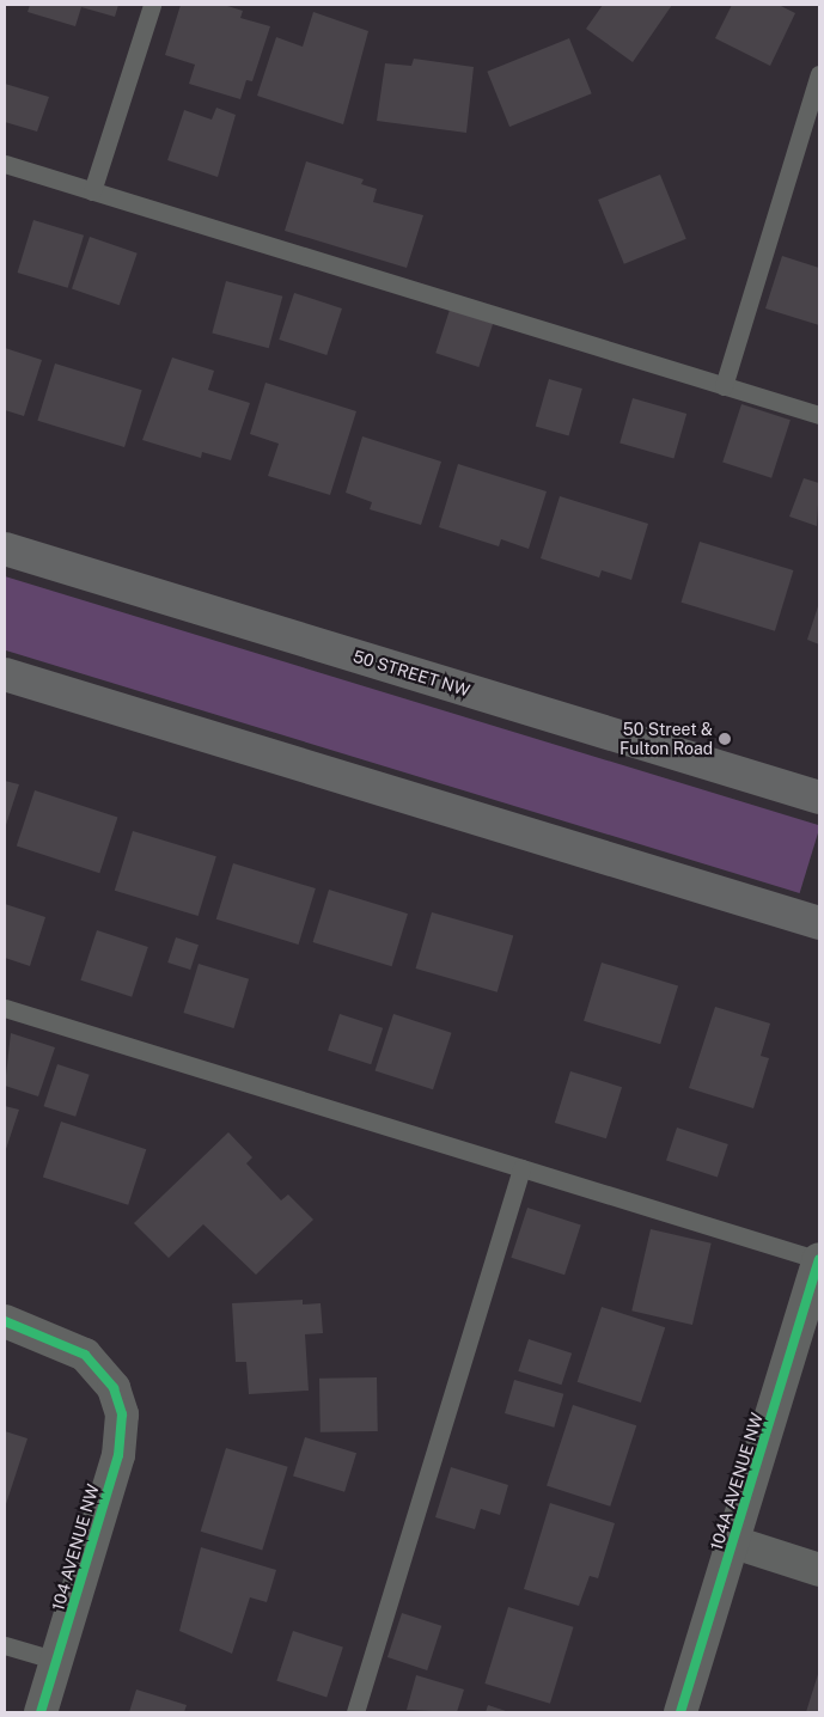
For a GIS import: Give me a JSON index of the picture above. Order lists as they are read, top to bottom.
{
  "streets": {
    "main road": ["50 STREET NW"],
    "street": ["104A AVENUE NW", "104 AVENUE NW"]
  },
  "places": ["50 Street & Fulton Road"]
}
